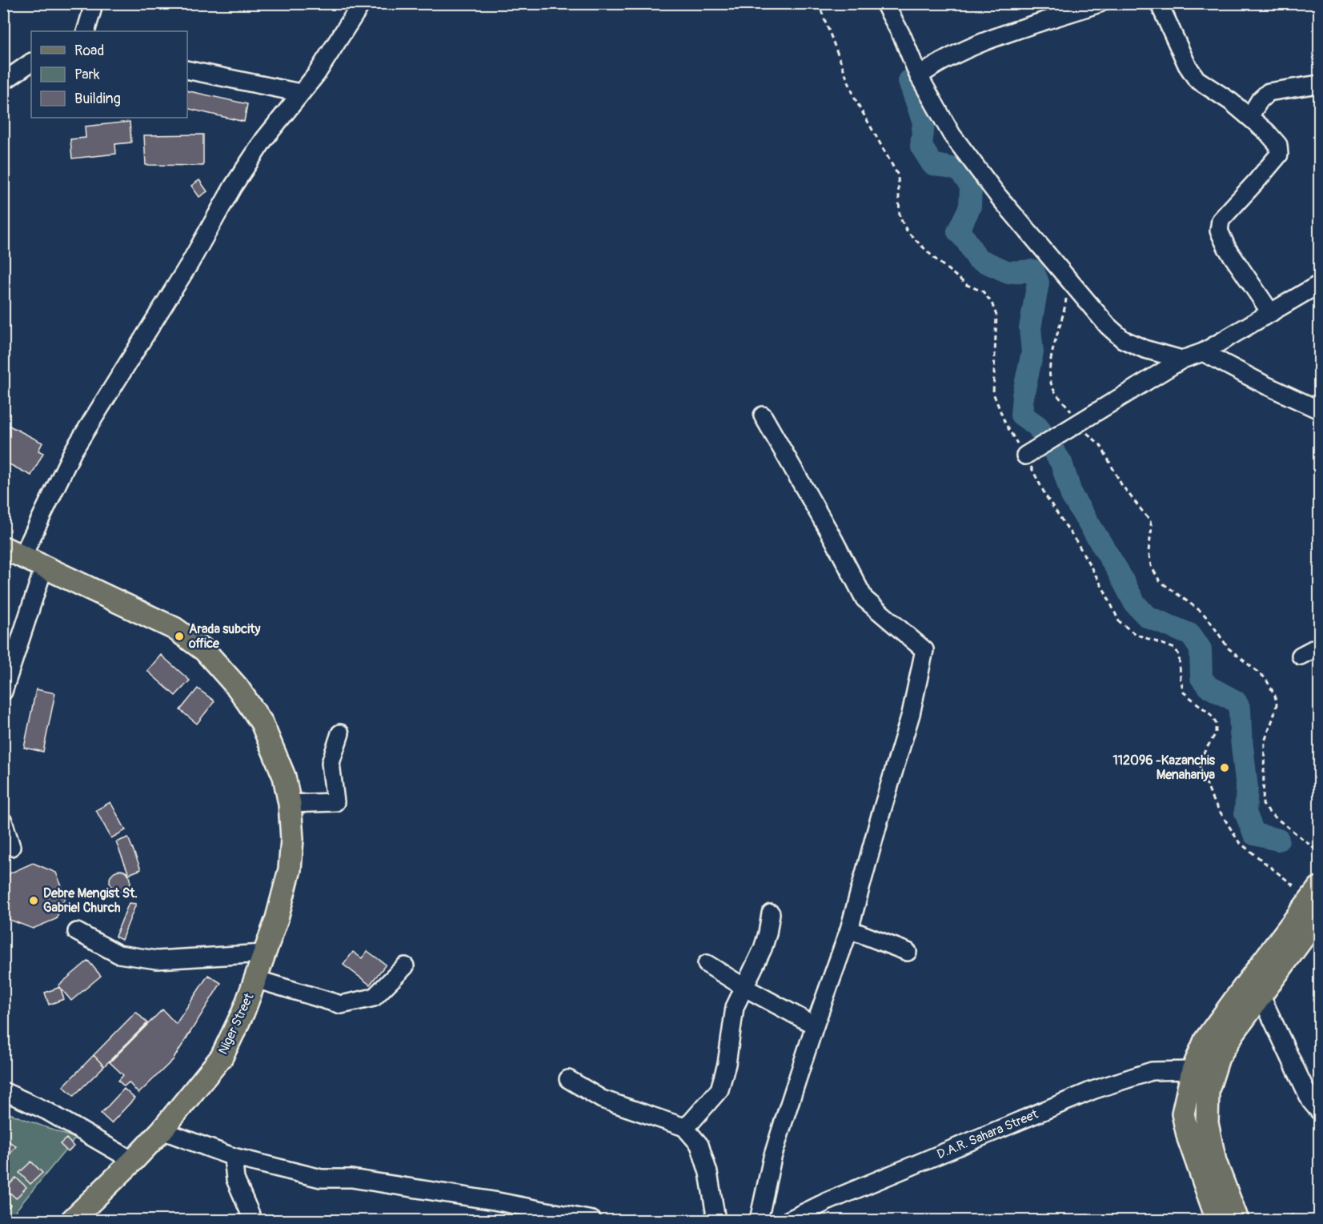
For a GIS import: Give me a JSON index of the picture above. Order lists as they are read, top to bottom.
{
  "streets": {
    "main road": ["Niger Street"],
    "street": ["D.A.R. Sahara Street"]
  },
  "places": ["Arada subcity office", "112096 -Kazanchis Menahariya", "Debre Mengist St. Gabriel Church"],
  "legend": ["Road", "Park", "Building"]
}
